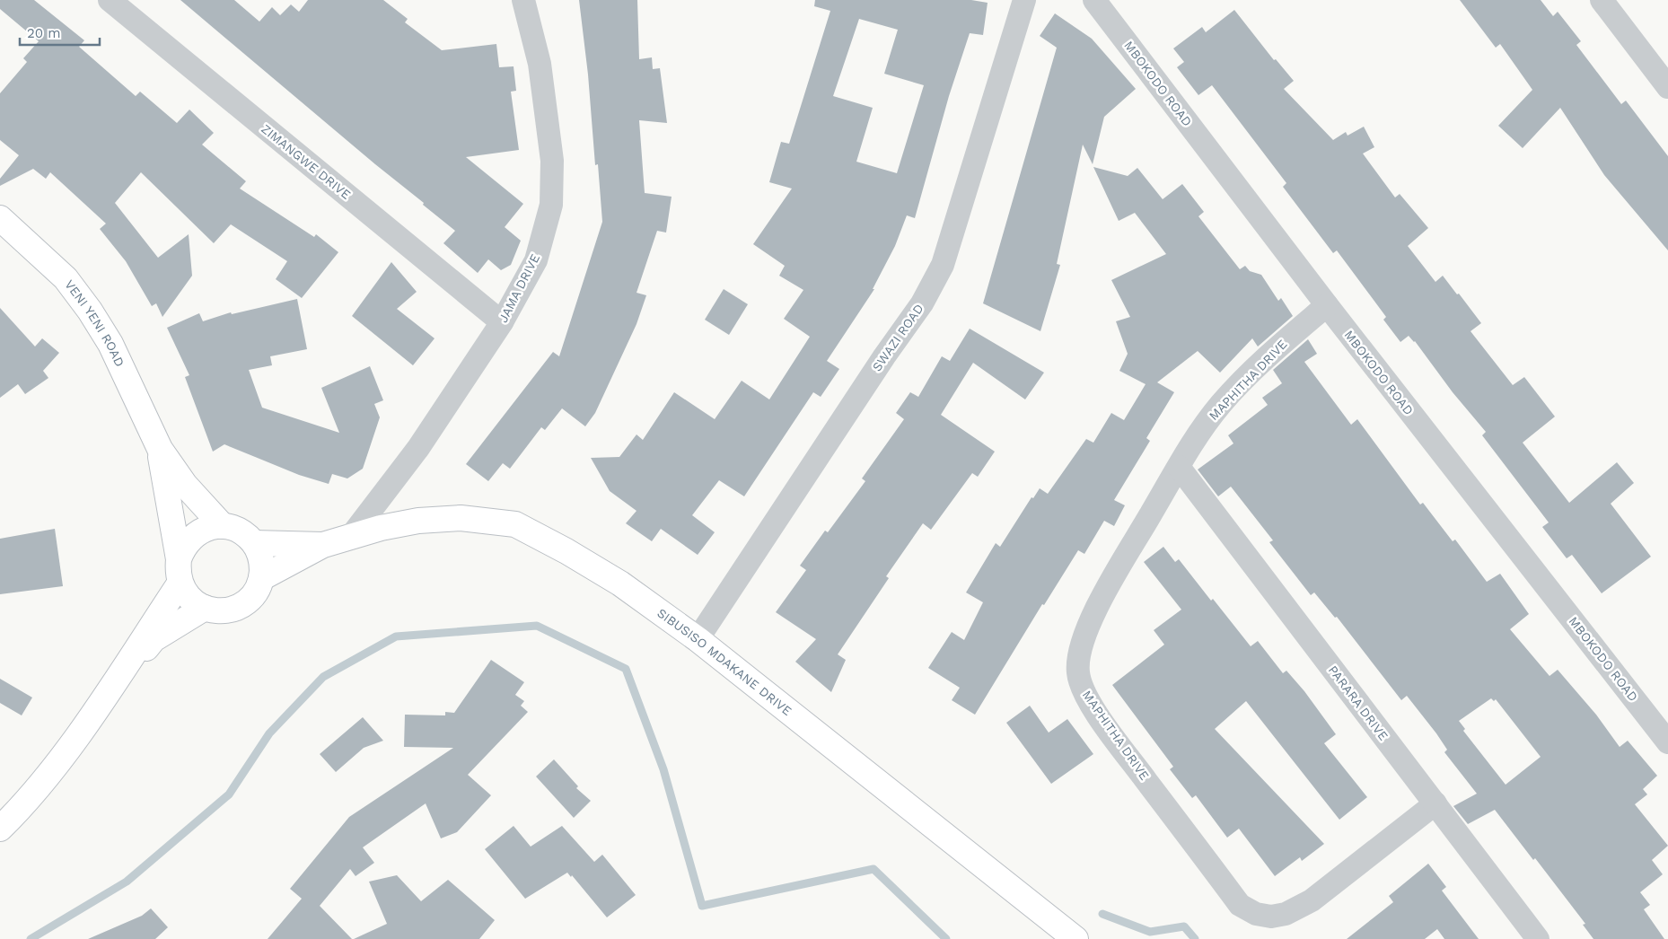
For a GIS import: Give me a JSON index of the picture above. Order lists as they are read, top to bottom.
{
  "streets": {
    "street": [
      "MBOKODO ROAD",
      "ZIMANGWE DRIVE",
      "JAMA DRIVE",
      "VENI YENI ROAD",
      "SWAZI ROAD",
      "MAPHITHA DRIVE",
      "SIBUSISO MDAKANE DRIVE",
      "PARARA DRIVE"
    ]
  },
  "crossings": [
    ["MBOKODO ROAD", "MAPHITHA DRIVE"],
    ["ZIMANGWE DRIVE", "JAMA DRIVE"],
    ["JAMA DRIVE", "SIBUSISO MDAKANE DRIVE"],
    ["VENI YENI ROAD", "SIBUSISO MDAKANE DRIVE"],
    ["SWAZI ROAD", "SIBUSISO MDAKANE DRIVE"],
    ["MAPHITHA DRIVE", "PARARA DRIVE"]
  ],
  "scale_bar": "20 m"
}
